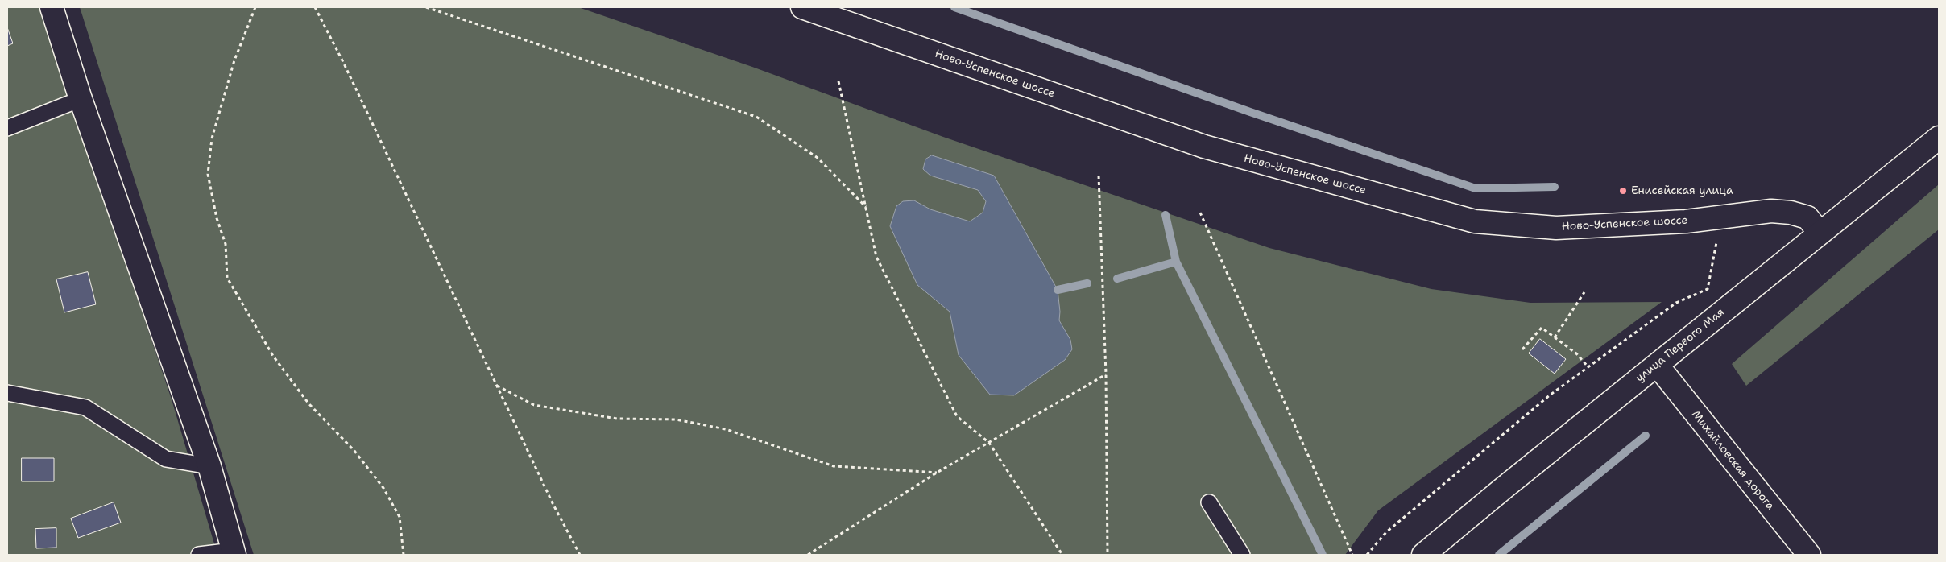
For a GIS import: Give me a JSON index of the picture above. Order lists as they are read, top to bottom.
{
  "streets": {
    "street": ["Ново-Успенское шоссе", "улица Первого Мая", "Михайловская дорога"]
  },
  "crossings": [
    ["Ново-Успенское шоссе", "улица Первого Мая"],
    ["улица Первого Мая", "Михайловская дорога"]
  ],
  "places": ["Енисейская улица"]
}
